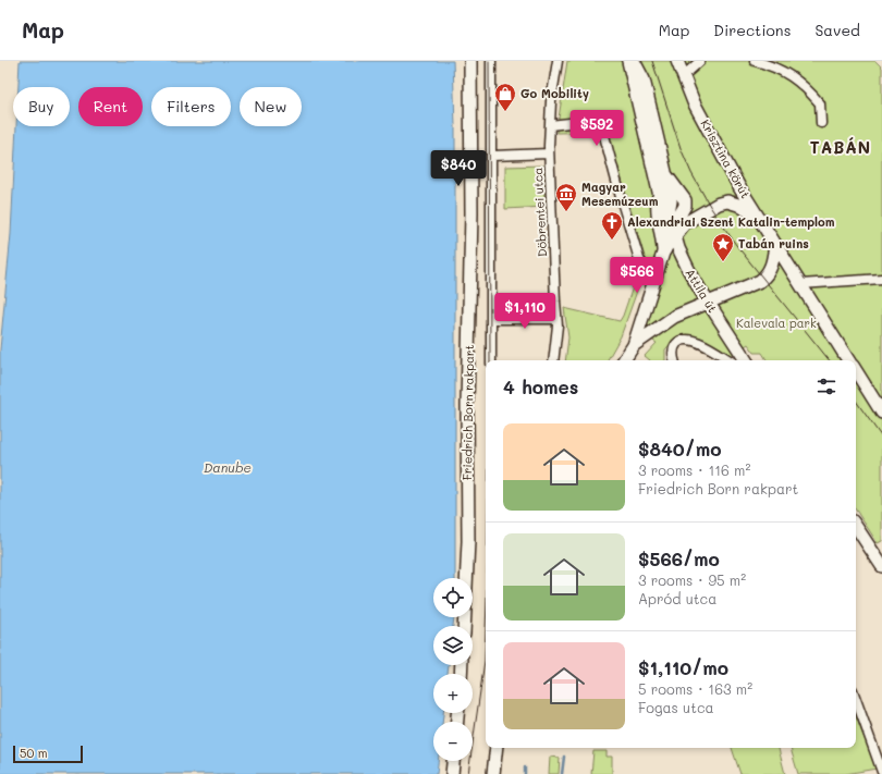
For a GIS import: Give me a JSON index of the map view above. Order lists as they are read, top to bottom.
{
  "streets": {
    "main road": ["Krisztina körút", "Attila út", "Friedrich Born rakpart"],
    "street": ["Döbrentei utca"]
  },
  "crossings": [
    ["Krisztina körút", "Attila út"]
  ],
  "districts": ["TABÁN"],
  "water": ["Danube"],
  "parks": ["Kalevala park"],
  "places": {
    "shop": ["Go Mobility"],
    "museum": ["Magyar Mesemúzeum"],
    "church": ["Alexandriai Szent Katalin-templom"],
    "place": ["Tabán ruins"]
  },
  "scale_bar": "50 m",
  "page": {
    "header": "Map",
    "nav": ["Map", "Directions", "Saved"],
    "chip": [
      "Buy",
      "Rent",
      "Filters",
      "New"
    ],
    "price": [
      "$592",
      "$840",
      "$566",
      "$1,110"
    ],
    "heading": "4 homes",
    "list": [
      {
        "name": "$840/mo",
        "note": "3 rooms · 116 m² · Friedrich Born rakpart"
      },
      {
        "name": "$566/mo",
        "note": "3 rooms · 95 m² · Apród utca"
      },
      {
        "name": "$1,110/mo",
        "note": "5 rooms · 163 m² · Fogas utca"
      }
    ],
    "map_buttons": ["+", "−"],
    "scale": "50 m"
  }
}
